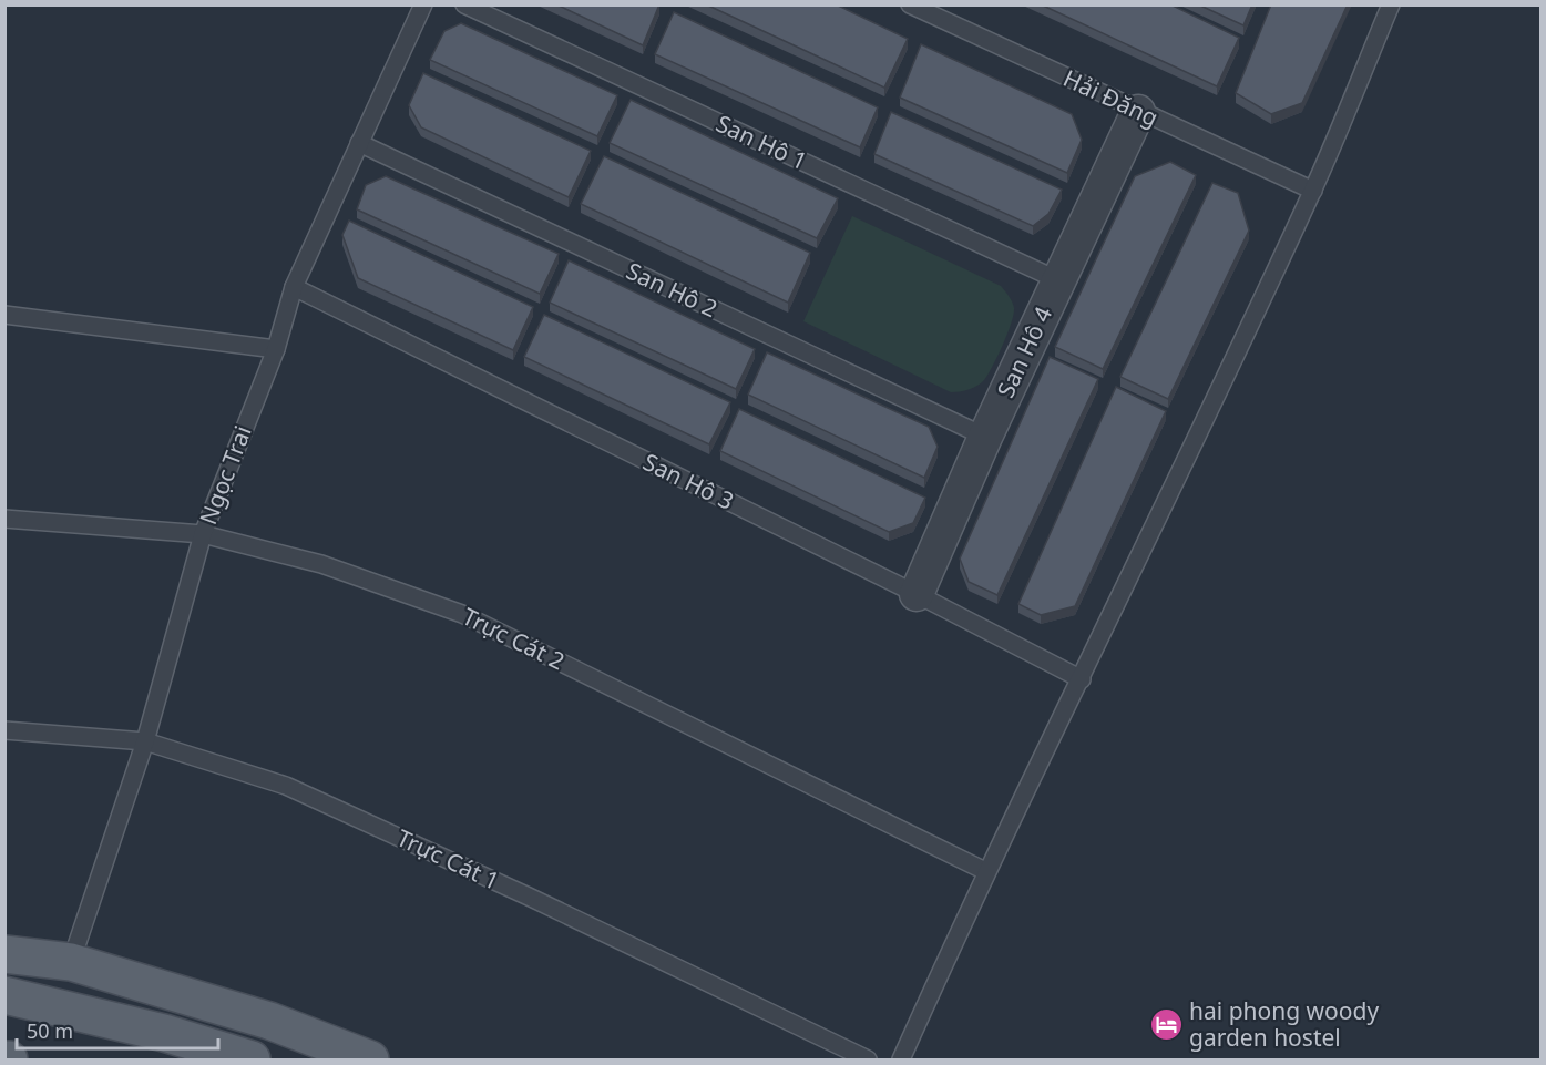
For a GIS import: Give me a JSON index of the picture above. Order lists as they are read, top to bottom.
{
  "streets": {
    "street": ["San Hô 4"],
    "lane": [
      "Hải Đăng",
      "San Hô 1",
      "San Hô 2",
      "Ngọc Trai",
      "San Hô 3",
      "Trực Cát 2",
      "Trực Cát 1"
    ]
  },
  "crossings": [
    ["Hải Đăng", "San Hô 4"],
    ["San Hô 1", "San Hô 4"],
    ["San Hô 2", "San Hô 4"],
    ["San Hô 2", "Ngọc Trai"],
    ["San Hô 4", "San Hô 3"],
    ["Ngọc Trai", "San Hô 3"],
    ["Ngọc Trai", "Trực Cát 2"],
    ["Ngọc Trai", "Trực Cát 1"]
  ],
  "places": {
    "hotel": ["hai phong woody garden hostel"]
  },
  "scale_bar": "50 m"
}
